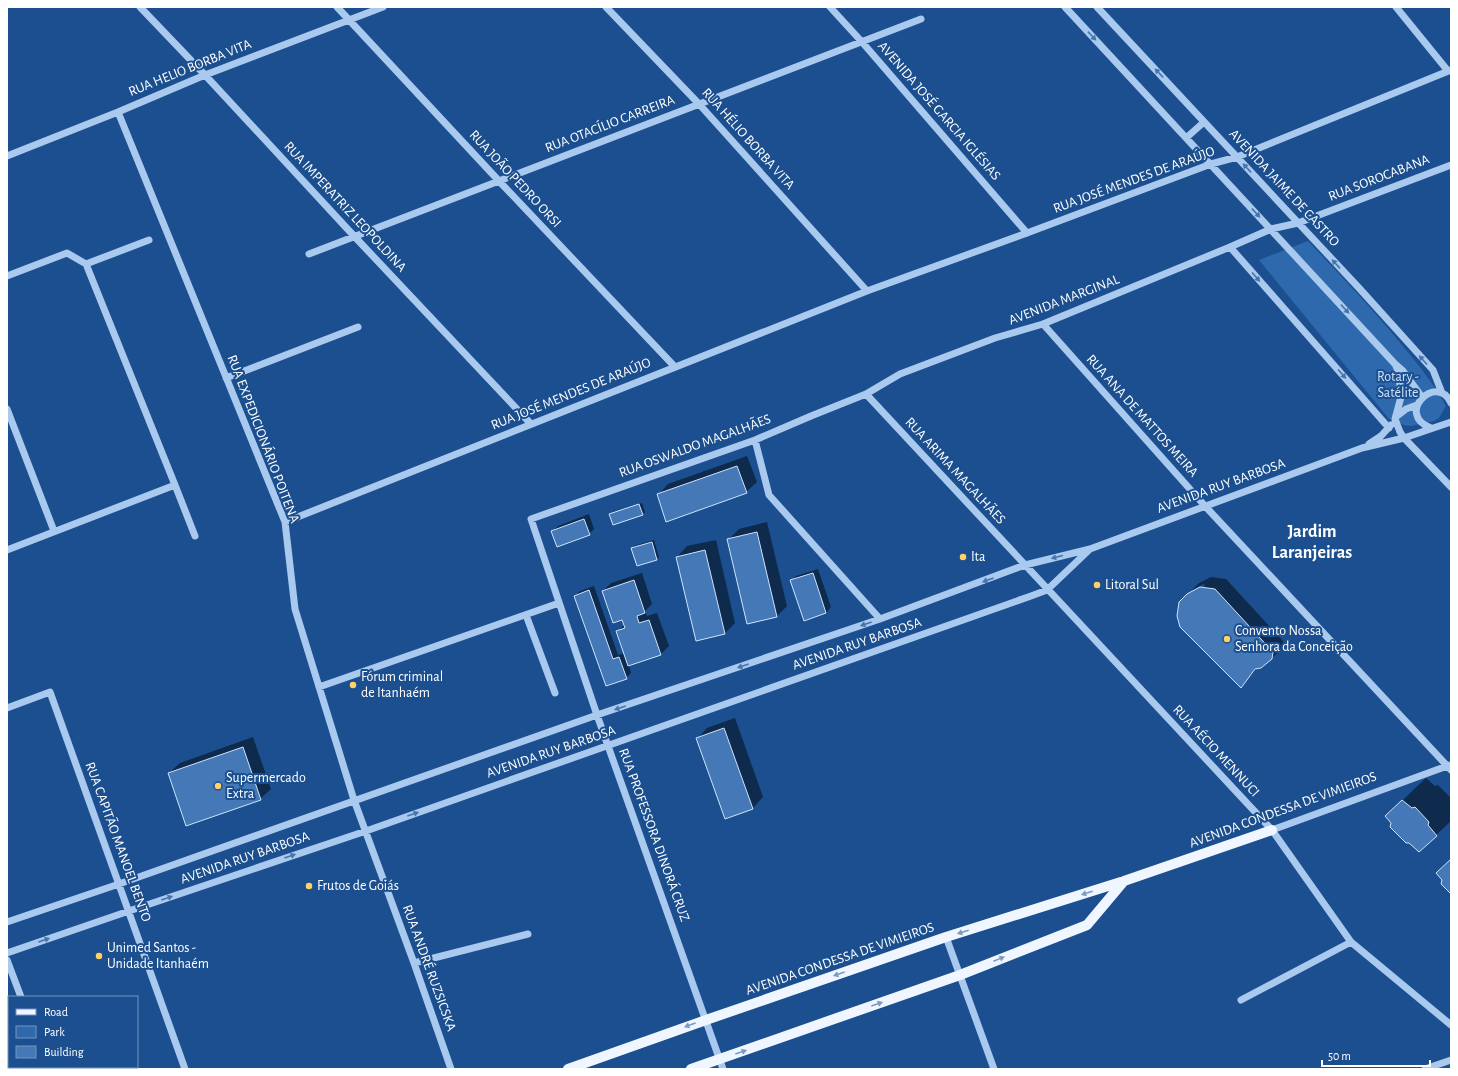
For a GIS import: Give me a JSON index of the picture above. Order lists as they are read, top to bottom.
{
  "streets": {
    "main road": ["AVENIDA CONDESSA DE VIMIEIROS"],
    "street": [
      "RUA HELIO BORBA VITA",
      "AVENIDA JOSÉ GARCIA IGLÉSIAS",
      "RUA OTACÍLIO CARREIRA",
      "RUA HÉLIO BORBA VITA",
      "RUA SOROCABANA",
      "RUA JOÃO PEDRO ORSI",
      "RUA JOSÉ MENDES DE ARAÚJO",
      "AVENIDA JAIME DE CASTRO",
      "RUA IMPERATRIZ LEOPOLDINA",
      "AVENIDA MARGINAL",
      "RUA ANA DE MATTOS MEIRA",
      "RUA EXPEDICIONÁRIO POITENA",
      "RUA OSWALDO MAGALHÃES",
      "RUA ARIMA MAGALHÃES",
      "AVENIDA RUY BARBOSA",
      "RUA AÉCIO MENNUCI",
      "RUA PROFESSORA DINORÁ CRUZ",
      "RUA CAPITÃO MANOEL BENTO",
      "RUA ANDRÉ RUZSICSKA"
    ]
  },
  "crossings": [
    ["RUA HELIO BORBA VITA", "RUA JOÃO PEDRO ORSI"],
    ["RUA HELIO BORBA VITA", "RUA IMPERATRIZ LEOPOLDINA"],
    ["RUA HELIO BORBA VITA", "RUA EXPEDICIONÁRIO POITENA"],
    ["AVENIDA JOSÉ GARCIA IGLÉSIAS", "RUA OTACÍLIO CARREIRA"],
    ["AVENIDA JOSÉ GARCIA IGLÉSIAS", "RUA JOSÉ MENDES DE ARAÚJO"],
    ["RUA OTACÍLIO CARREIRA", "RUA HÉLIO BORBA VITA"],
    ["RUA OTACÍLIO CARREIRA", "RUA JOÃO PEDRO ORSI"],
    ["RUA OTACÍLIO CARREIRA", "RUA IMPERATRIZ LEOPOLDINA"],
    ["RUA HÉLIO BORBA VITA", "RUA JOSÉ MENDES DE ARAÚJO"],
    ["RUA SOROCABANA", "AVENIDA JAIME DE CASTRO"],
    ["RUA SOROCABANA", "AVENIDA MARGINAL"],
    ["RUA JOÃO PEDRO ORSI", "RUA JOSÉ MENDES DE ARAÚJO"],
    ["RUA JOSÉ MENDES DE ARAÚJO", "AVENIDA JAIME DE CASTRO"],
    ["RUA JOSÉ MENDES DE ARAÚJO", "RUA IMPERATRIZ LEOPOLDINA"],
    ["RUA JOSÉ MENDES DE ARAÚJO", "RUA EXPEDICIONÁRIO POITENA"],
    ["AVENIDA MARGINAL", "RUA ANA DE MATTOS MEIRA"],
    ["AVENIDA MARGINAL", "RUA OSWALDO MAGALHÃES"],
    ["AVENIDA MARGINAL", "RUA ARIMA MAGALHÃES"],
    ["RUA ANA DE MATTOS MEIRA", "AVENIDA RUY BARBOSA"],
    ["RUA ANA DE MATTOS MEIRA", "AVENIDA CONDESSA DE VIMIEIROS"],
    ["RUA EXPEDICIONÁRIO POITENA", "AVENIDA RUY BARBOSA"],
    ["RUA EXPEDICIONÁRIO POITENA", "RUA ANDRÉ RUZSICSKA"],
    ["RUA OSWALDO MAGALHÃES", "RUA ARIMA MAGALHÃES"],
    ["RUA OSWALDO MAGALHÃES", "RUA PROFESSORA DINORÁ CRUZ"],
    ["RUA ARIMA MAGALHÃES", "AVENIDA RUY BARBOSA"],
    ["RUA ARIMA MAGALHÃES", "RUA AÉCIO MENNUCI"],
    ["AVENIDA RUY BARBOSA", "RUA AÉCIO MENNUCI"],
    ["AVENIDA RUY BARBOSA", "RUA PROFESSORA DINORÁ CRUZ"],
    ["AVENIDA RUY BARBOSA", "RUA CAPITÃO MANOEL BENTO"],
    ["AVENIDA RUY BARBOSA", "RUA ANDRÉ RUZSICSKA"],
    ["RUA AÉCIO MENNUCI", "AVENIDA CONDESSA DE VIMIEIROS"],
    ["AVENIDA CONDESSA DE VIMIEIROS", "RUA PROFESSORA DINORÁ CRUZ"]
  ],
  "one_way": ["AVENIDA CONDESSA DE VIMIEIROS"],
  "districts": ["Jardim Laranjeiras"],
  "parks": ["Rotary - Satélite"],
  "places": [
    "Ita",
    "Litoral Sul",
    "Convento Nossa Senhora da Conceição",
    "Fórum criminal de Itanhaém",
    "Supermercado Extra",
    "Frutos de Goiás",
    "Unimed Santos - Unidade Itanhaém"
  ],
  "legend": ["Road", "Park", "Building"],
  "scale_bar": "50 m"
}
